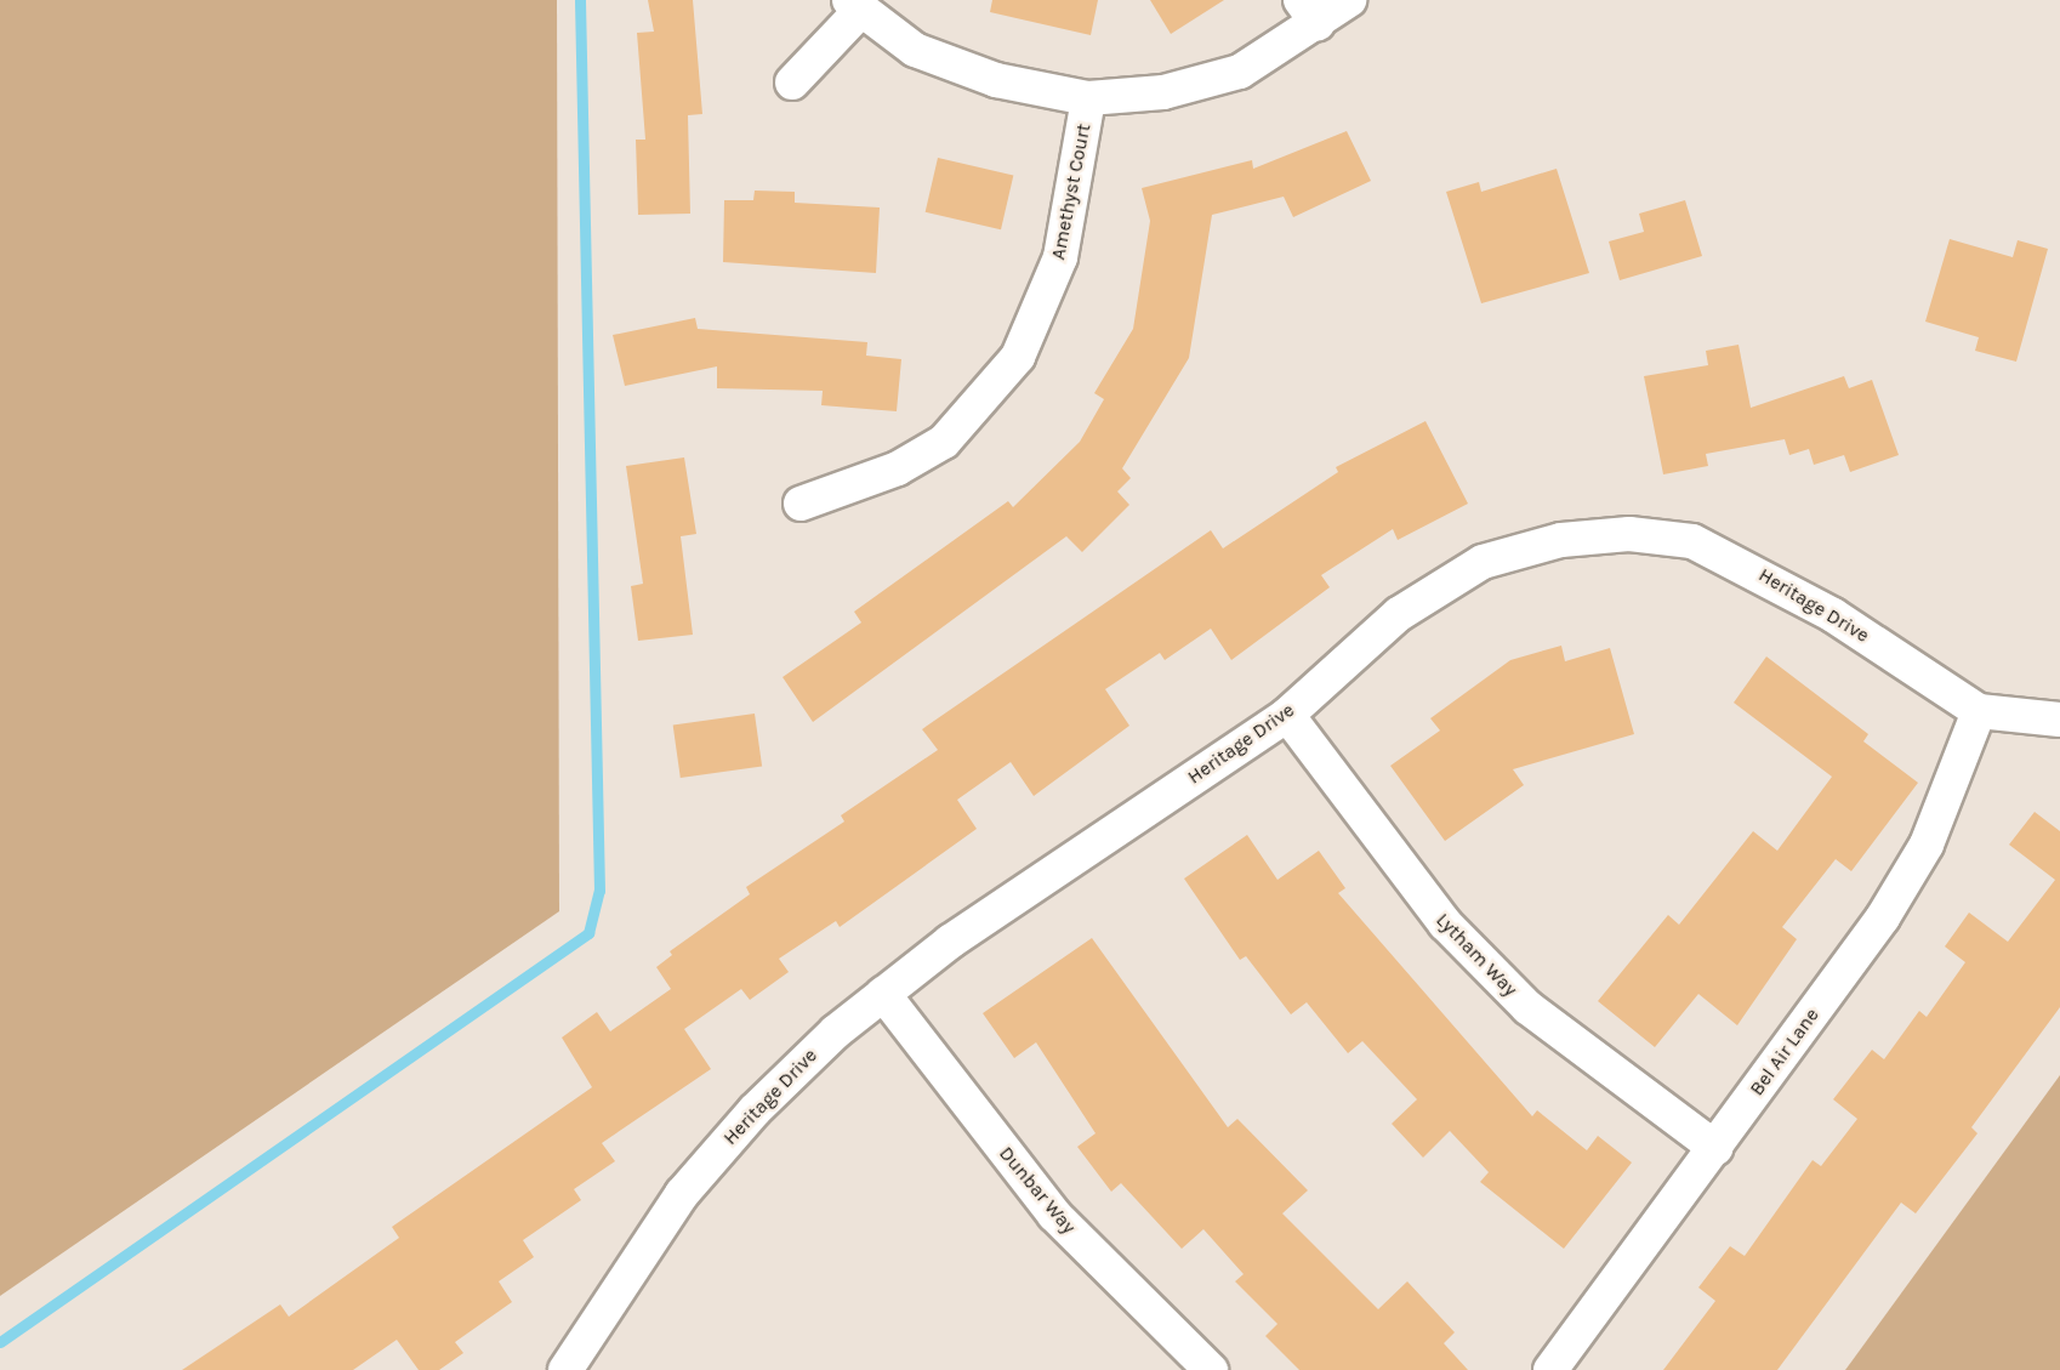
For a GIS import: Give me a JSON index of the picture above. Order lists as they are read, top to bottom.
{
  "streets": {
    "street": [
      "Amethyst Court",
      "Heritage Drive",
      "Lytham Way",
      "Bel Air Lane",
      "Dunbar Way"
    ]
  },
  "crossings": [
    ["Heritage Drive", "Lytham Way"],
    ["Heritage Drive", "Bel Air Lane"],
    ["Heritage Drive", "Dunbar Way"],
    ["Lytham Way", "Bel Air Lane"]
  ]
}
